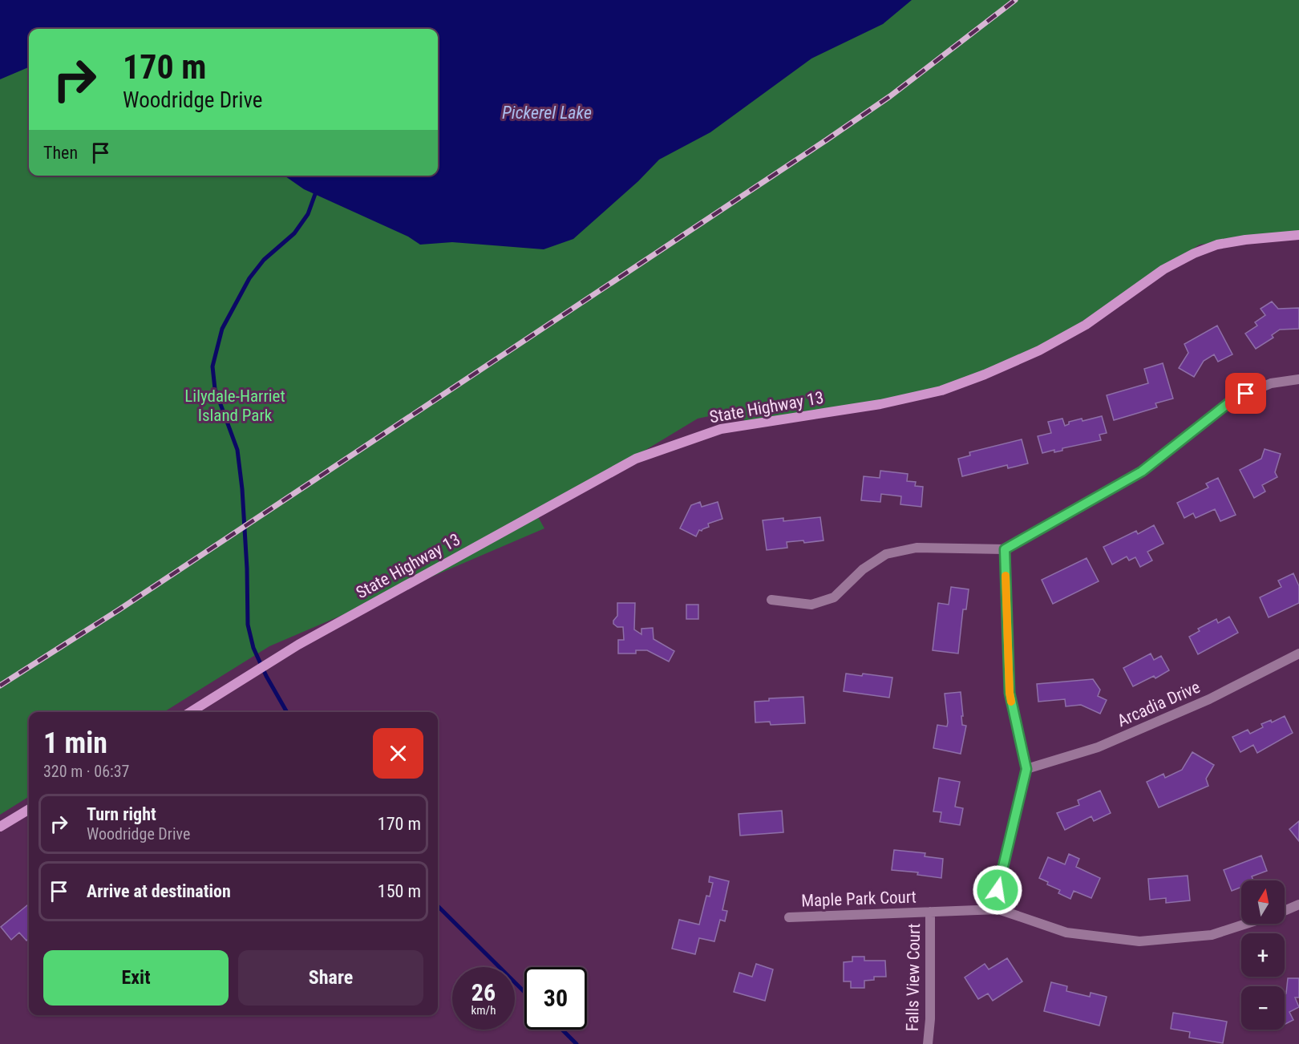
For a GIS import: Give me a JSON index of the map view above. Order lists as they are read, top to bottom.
{
  "streets": {
    "street": [
      "State Highway 13",
      "Arcadia Drive",
      "Maple Park Court",
      "Falls View Court"
    ]
  },
  "crossings": [
    ["Maple Park Court", "Falls View Court"]
  ],
  "water": ["Pickerel Lake"],
  "parks": ["Lilydale-Harriet Island Park"],
  "north": "top",
  "page": {
    "turn": ["170 m", "Woodridge Drive"],
    "then": "Then",
    "heading": ["1 min", "320 m · 06:37"],
    "list": [
      {
        "name": "Turn right",
        "note": "Woodridge Drive",
        "value": "170 m"
      },
      {
        "name": "Arrive at destination",
        "value": "150 m"
      }
    ],
    "map_buttons": ["+", "−"],
    "buttons": ["Exit", "Share"],
    "speed": "26 km/h",
    "limit": "30"
  }
}
